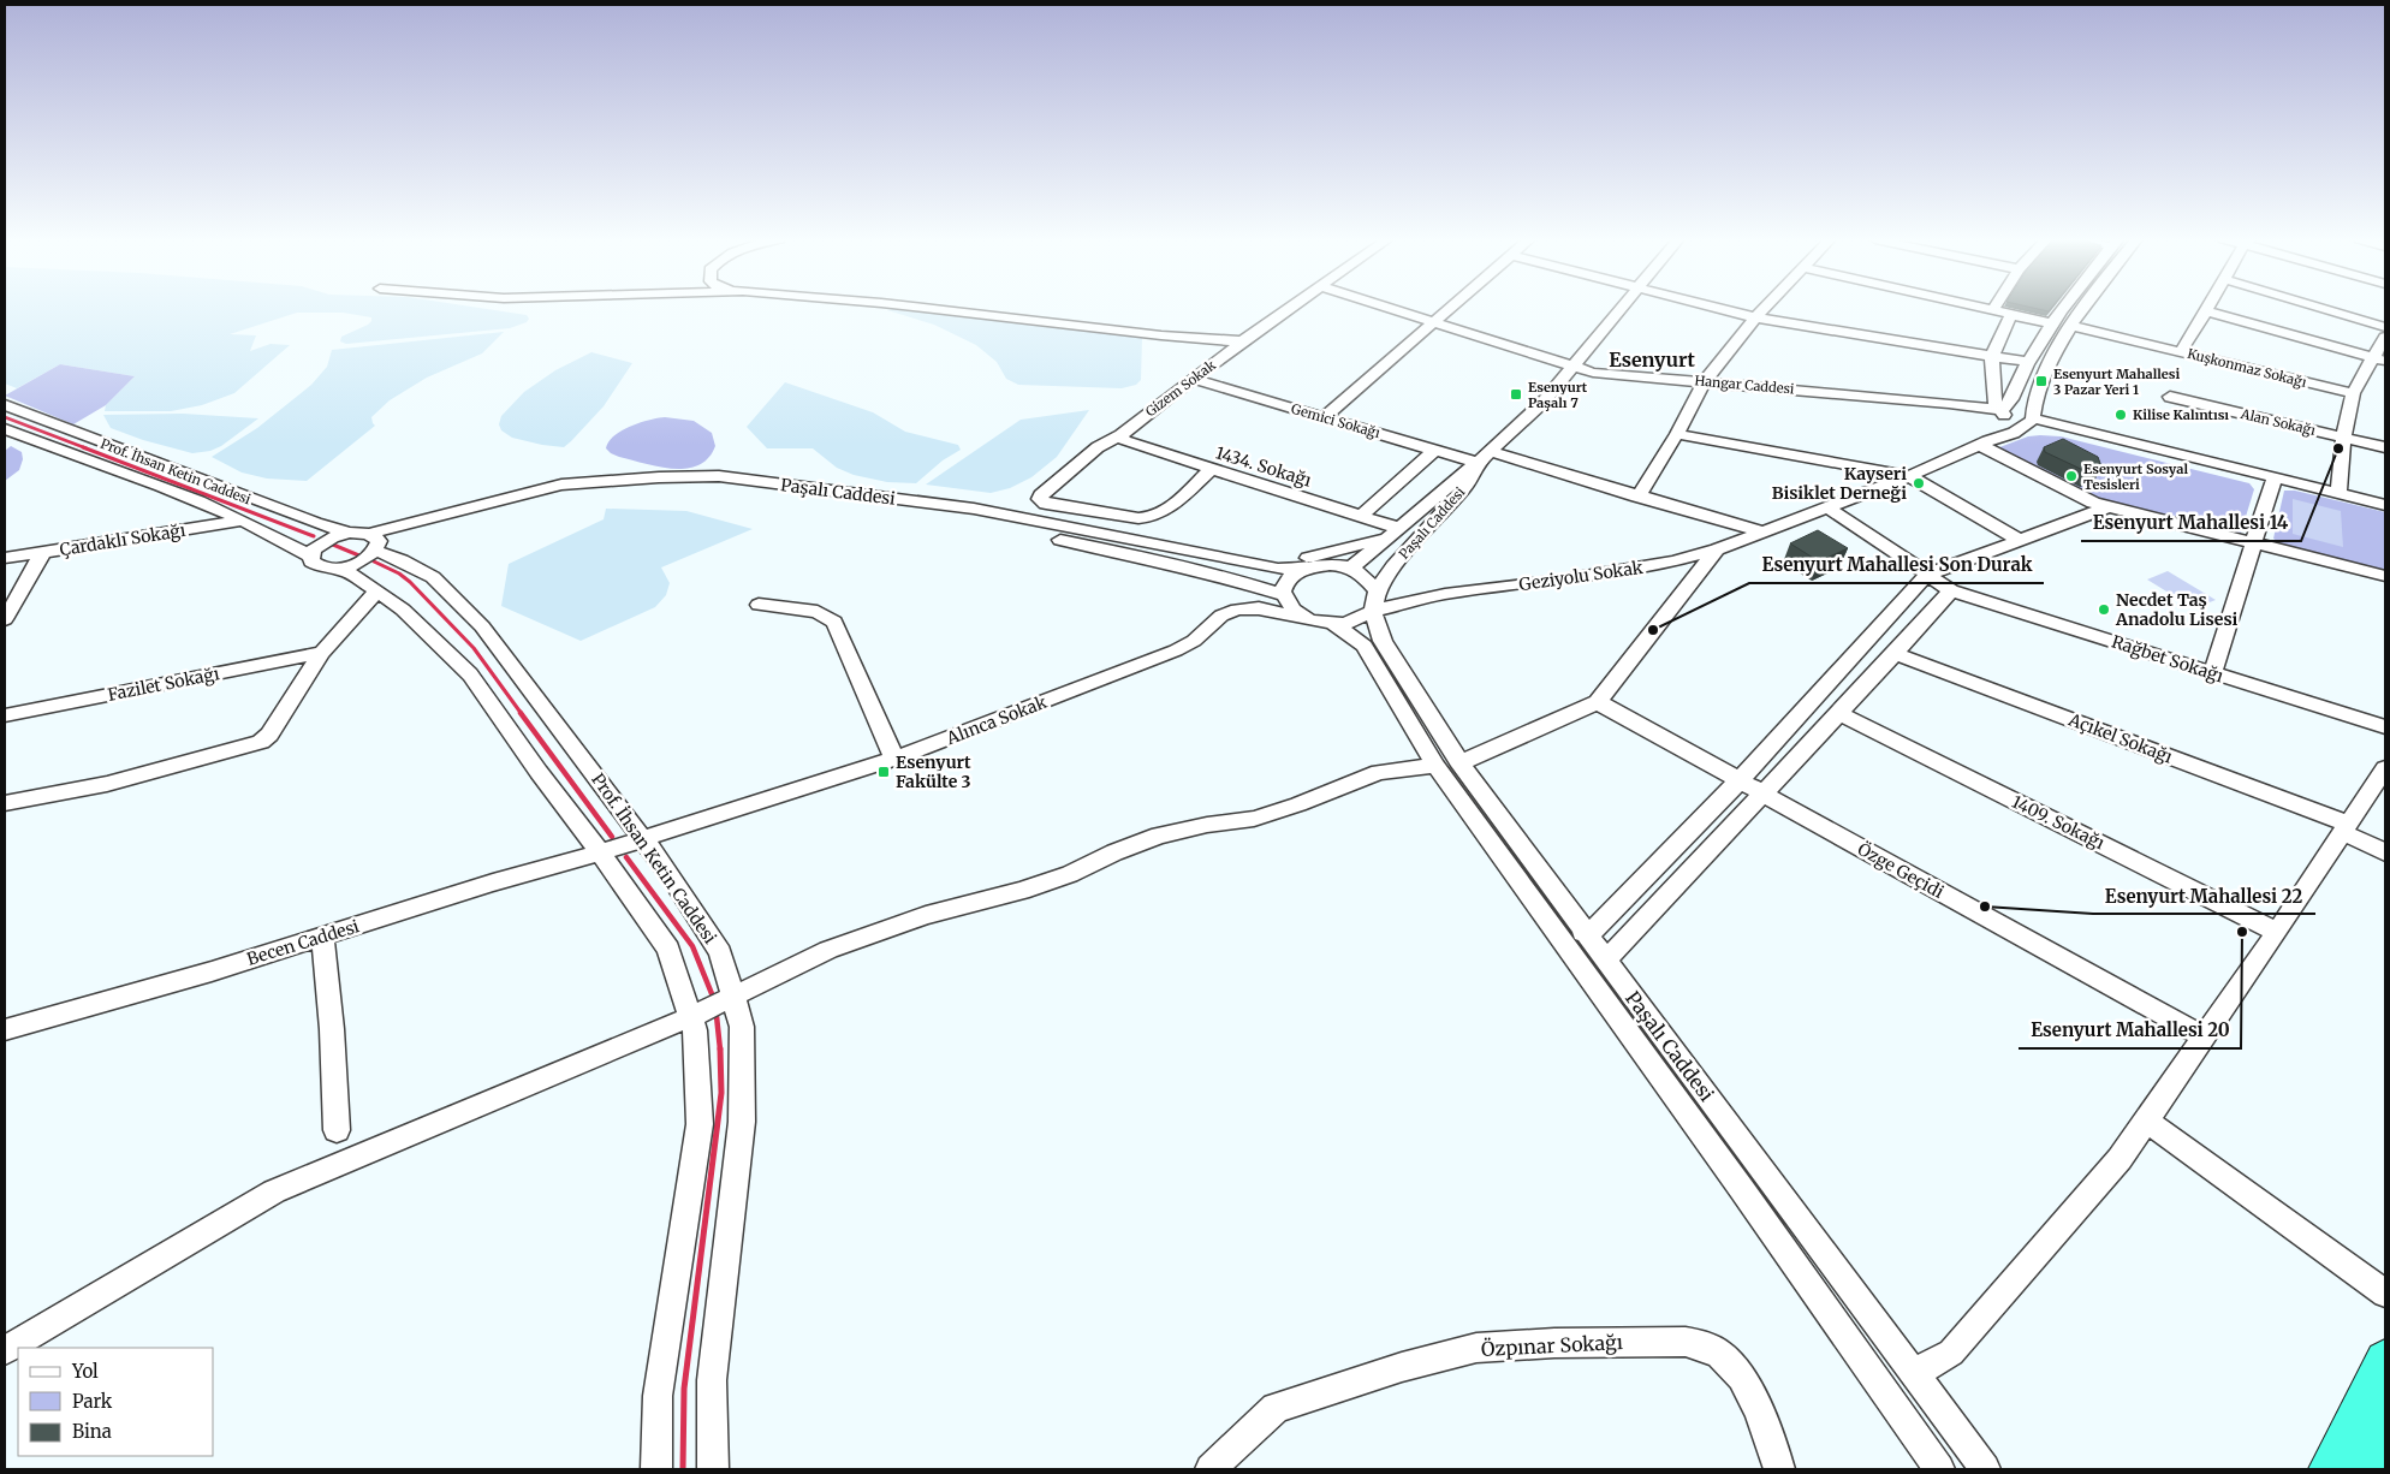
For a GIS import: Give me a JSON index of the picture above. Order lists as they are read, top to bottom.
{
  "streets": {
    "street": [
      "Kuşkonmaz Sokağı",
      "Hangar Caddesi",
      "Gizem Sokak",
      "Gemici Sokağı",
      "Alan Sokağı",
      "1434. Sokağı",
      "Prof. İhsan Ketin Caddesi",
      "Paşalı Caddesi",
      "Çardaklı Sokağı",
      "Geziyolu Sokak",
      "Rağbet Sokağı",
      "Fazilet Sokağı",
      "Alınca Sokak",
      "Açıkel Sokağı",
      "1409. Sokağı",
      "Özge Geçidi",
      "Becen Caddesi",
      "Özpınar Sokağı"
    ]
  },
  "crossings": [
    ["Hangar Caddesi", "Paşalı Caddesi"],
    ["Hangar Caddesi", "Geziyolu Sokak"],
    ["Gizem Sokak", "Gemici Sokağı"],
    ["Gizem Sokak", "1434. Sokağı"],
    ["Gemici Sokağı", "Paşalı Caddesi"],
    ["Prof. İhsan Ketin Caddesi", "Paşalı Caddesi"],
    ["Prof. İhsan Ketin Caddesi", "Çardaklı Sokağı"],
    ["Prof. İhsan Ketin Caddesi", "Alınca Sokak"],
    ["Prof. İhsan Ketin Caddesi", "Becen Caddesi"],
    ["Paşalı Caddesi", "Geziyolu Sokak"],
    ["Alınca Sokak", "Becen Caddesi"]
  ],
  "districts": ["Esenyurt"],
  "places": {
    "transit": ["Esenyurt Mahallesi 3 Pazar Yeri 1", "Esenyurt Paşalı 7", "Esenyurt Fakülte 3"],
    "other": [
      "Kilise Kalıntısı",
      "Esenyurt Mahallesi 14",
      "Esenyurt Sosyal Tesisleri",
      "Kayseri Bisiklet Derneği",
      "Necdet Taş Anadolu Lisesi",
      "Esenyurt Mahallesi Son Durak",
      "Esenyurt Mahallesi 22",
      "Esenyurt Mahallesi 20"
    ]
  },
  "legend": ["Yol", "Park", "Bina"]
}
